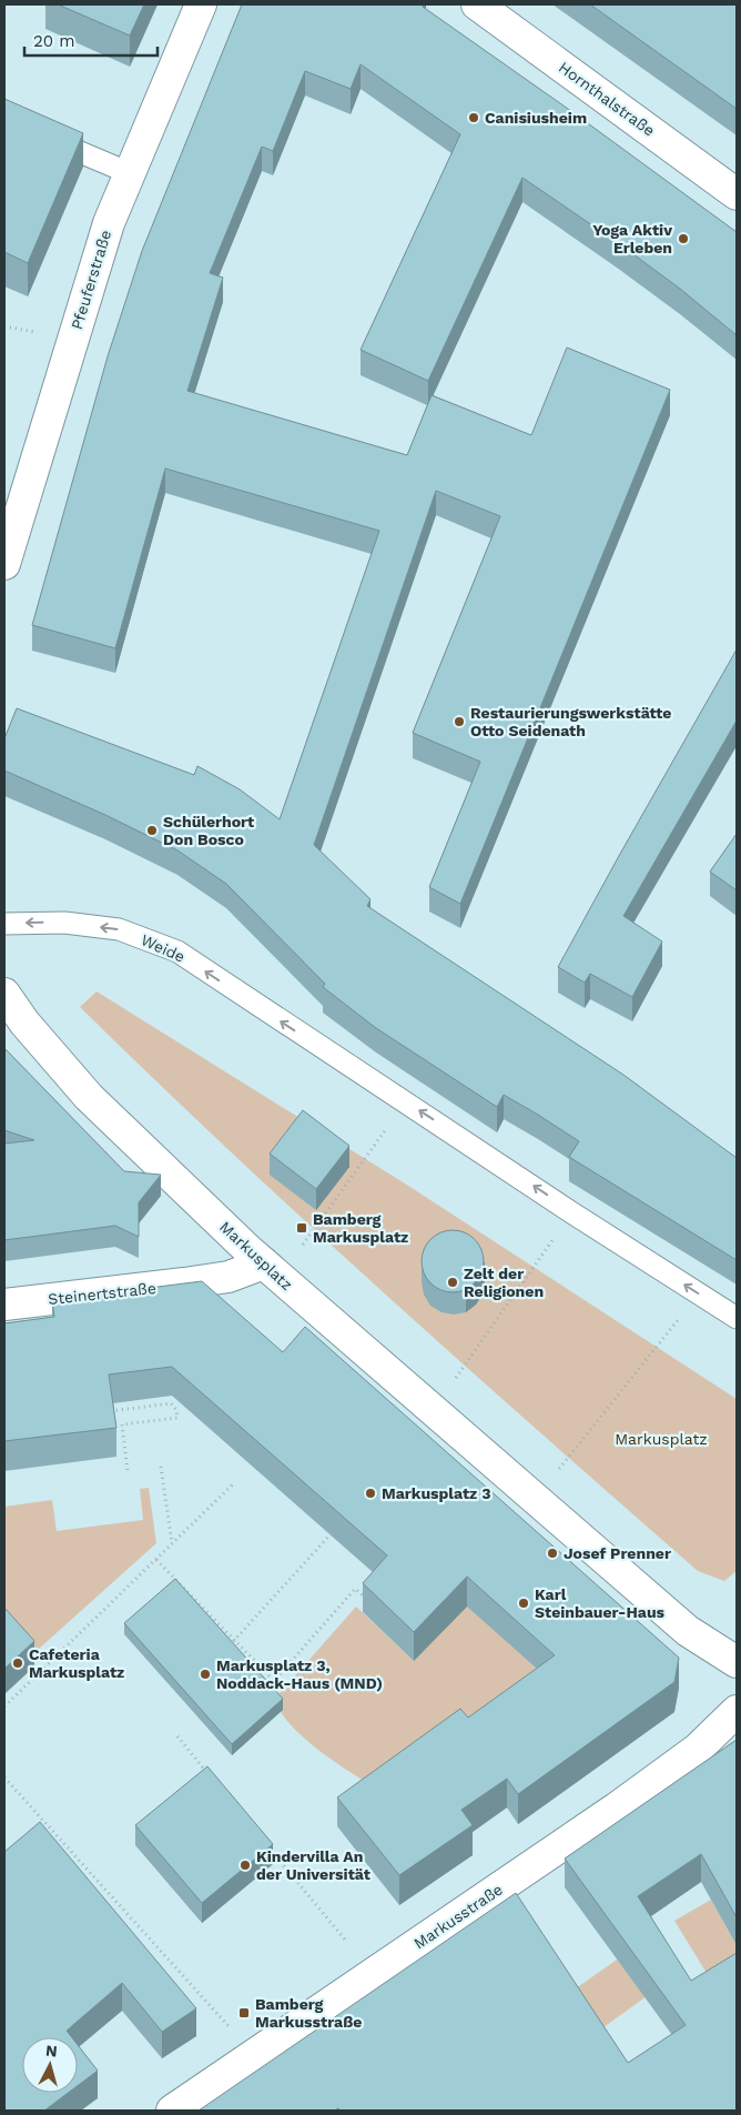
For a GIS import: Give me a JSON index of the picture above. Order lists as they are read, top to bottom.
{
  "streets": {
    "street": [
      "Hornthalstraße",
      "Pfeuferstraße",
      "Markusplatz",
      "Steinertstraße",
      "Markusstraße"
    ],
    "lane": ["Weide"]
  },
  "crossings": [
    ["Markusplatz", "Steinertstraße"]
  ],
  "one_way": ["Weide"],
  "parks": ["Markusplatz"],
  "places": {
    "other": [
      "Canisiusheim",
      "Yoga Aktiv Erleben",
      "Restaurierungswerkstätte Otto Seidenath",
      "Schülerhort Don Bosco",
      "Zelt der Religionen",
      "Markusplatz 3",
      "Josef Prenner",
      "Karl Steinbauer-Haus",
      "Cafeteria Markusplatz",
      "Markusplatz 3, Noddack-Haus (MND)",
      "Kindervilla An der Universität"
    ],
    "transit": ["Bamberg Markusplatz", "Bamberg Markusstraße"]
  },
  "scale_bar": "20 m",
  "north": "top"
}
